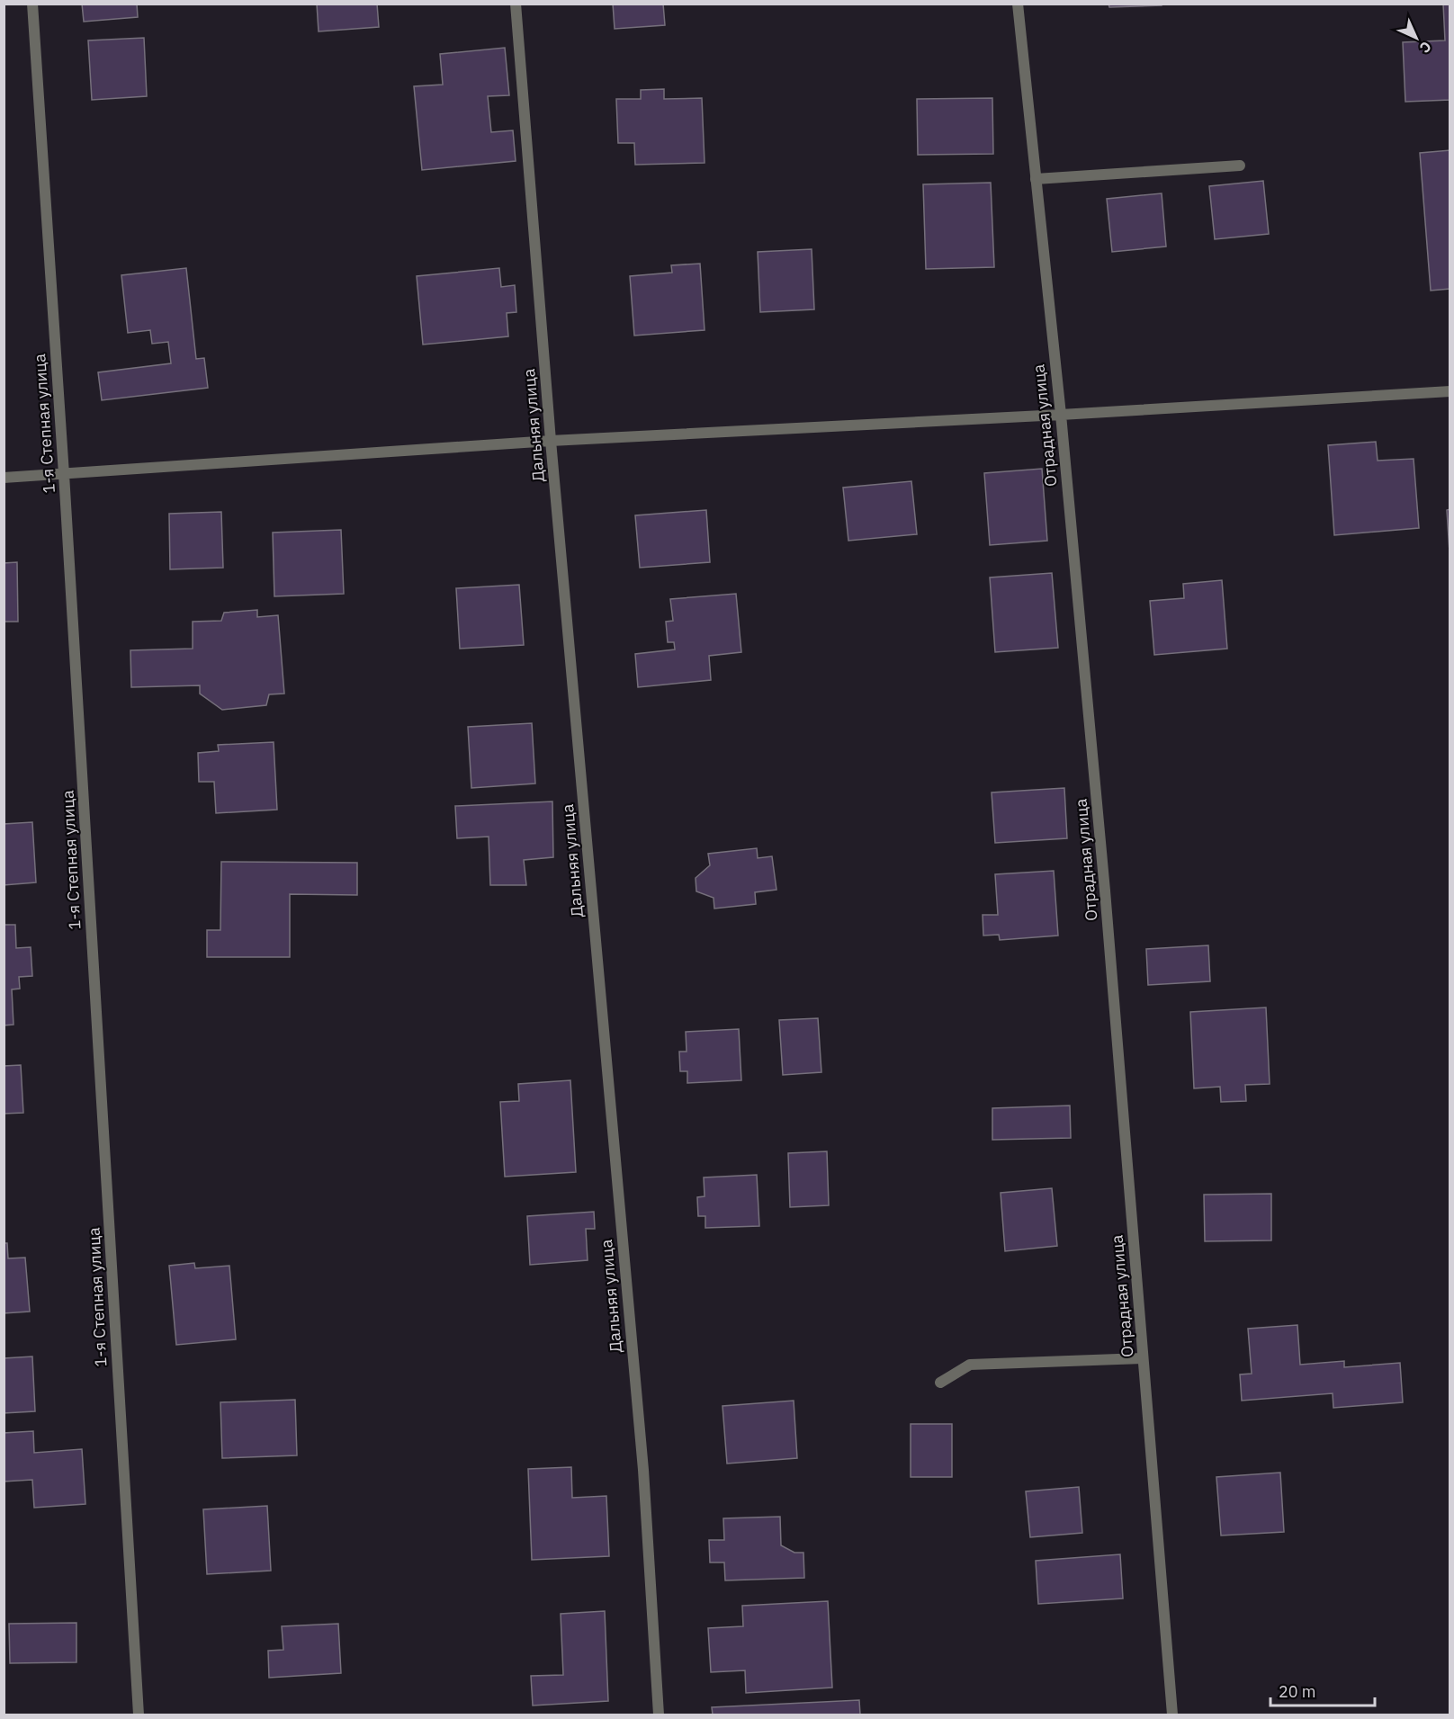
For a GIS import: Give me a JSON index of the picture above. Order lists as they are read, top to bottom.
{
  "streets": {
    "street": ["1-я Степная улица", "Дальняя улица", "Отрадная улица"]
  },
  "scale_bar": "20 m",
  "north": "bottom right"
}
